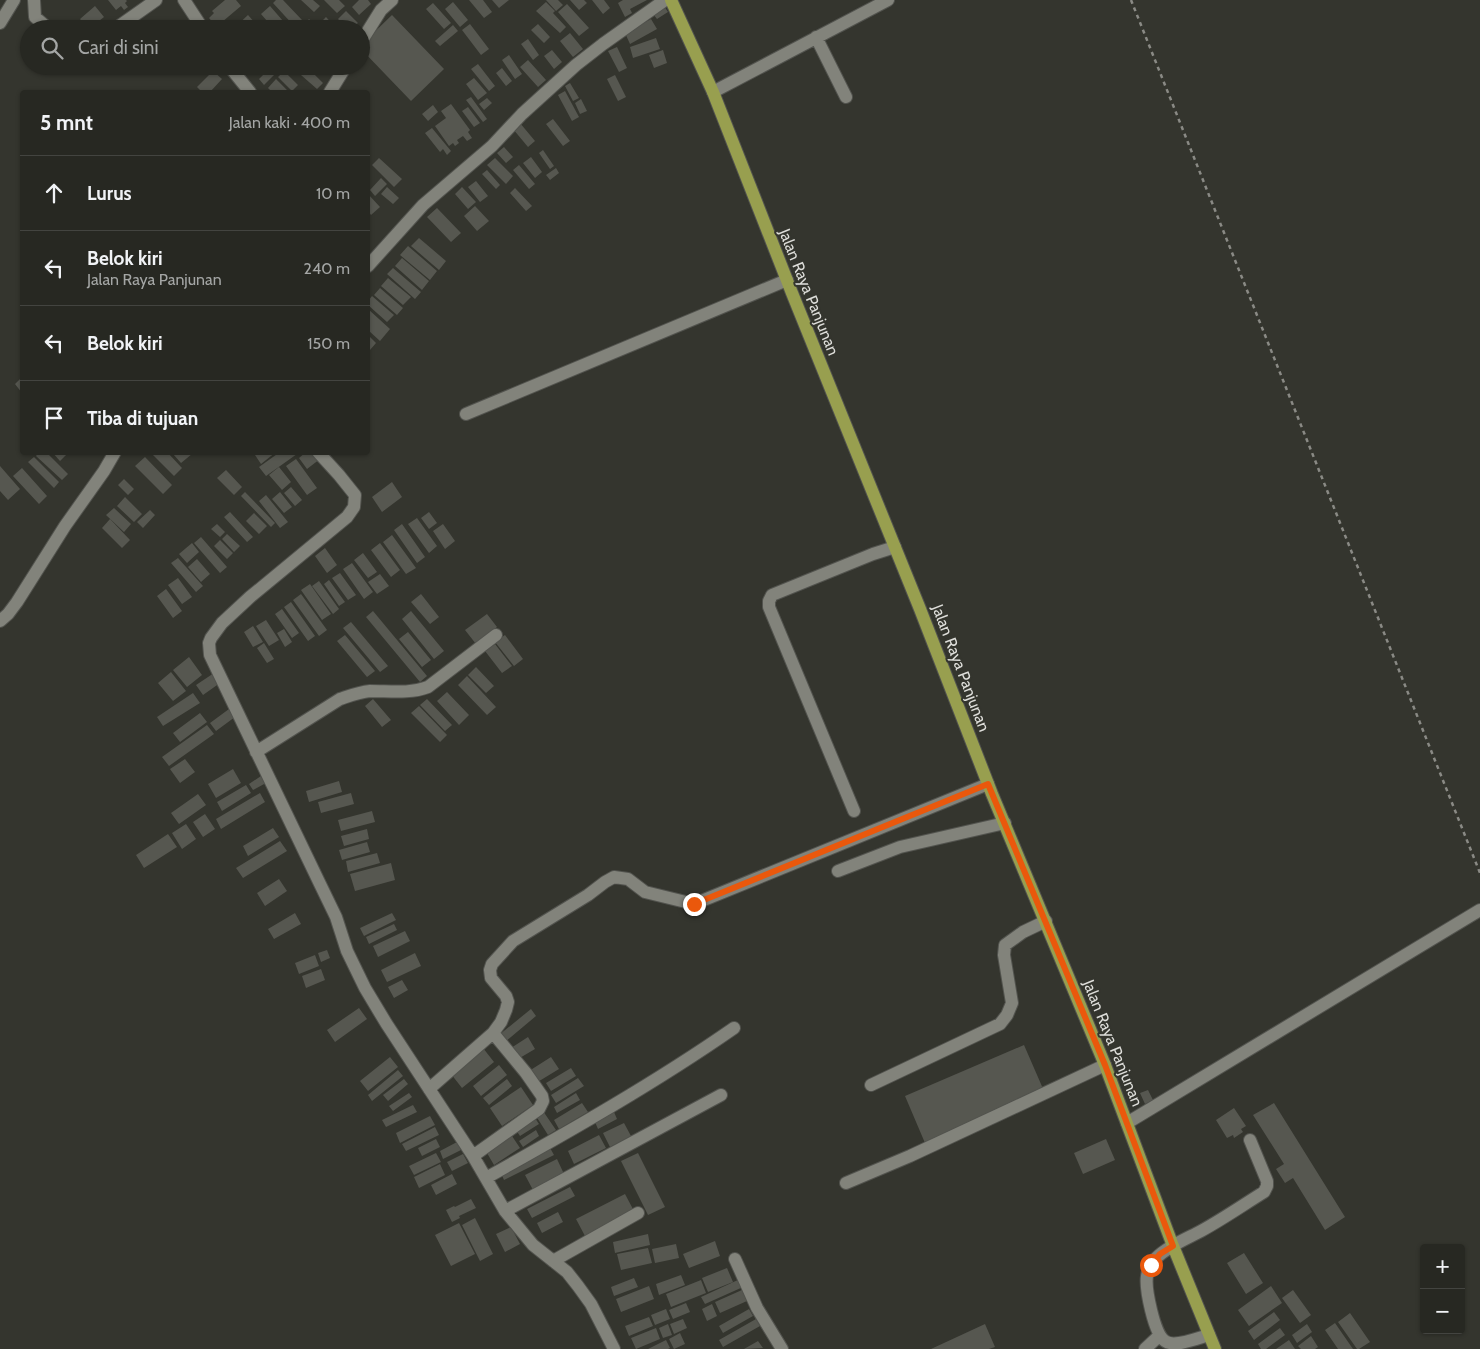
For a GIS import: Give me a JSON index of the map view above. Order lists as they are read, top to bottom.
{
  "streets": {
    "main road": ["Jalan Raya Panjunan"]
  },
  "page": {
    "search": "Cari di sini",
    "heading": ["5 mnt", "Jalan kaki · 400 m"],
    "list": [
      ["Lurus", "10 m"],
      ["Belok kiri", "Jalan Raya Panjunan", "240 m"],
      ["Belok kiri", "150 m"],
      "Tiba di tujuan"
    ],
    "map_buttons": ["+", "−"]
  }
}
